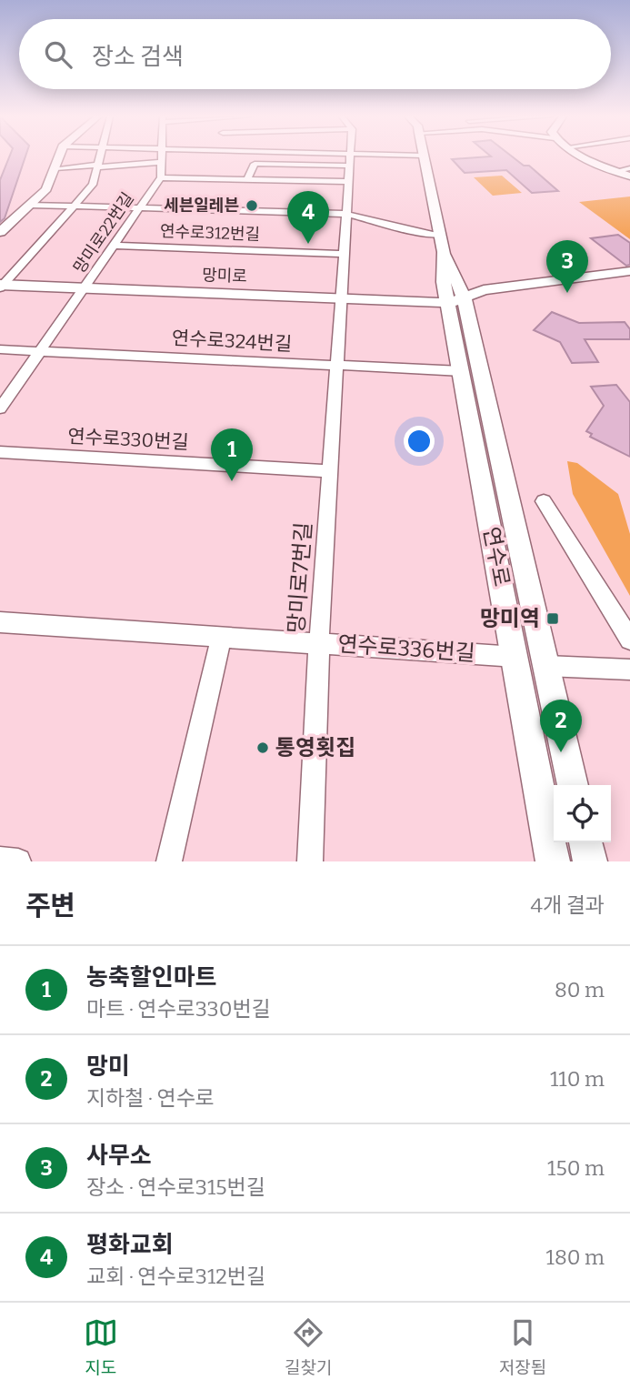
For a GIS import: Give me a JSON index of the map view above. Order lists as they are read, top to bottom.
{
  "streets": {
    "street": [
      "망미로22번길",
      "연수로312번길",
      "망미로",
      "연수로324번길",
      "연수로330번길",
      "연수로",
      "망미로7번길",
      "연수로336번길"
    ]
  },
  "crossings": [
    ["망미로22번길", "연수로312번길"],
    ["망미로22번길", "망미로"],
    ["망미로22번길", "연수로324번길"],
    ["연수로312번길", "망미로7번길"],
    ["망미로", "망미로7번길"],
    ["연수로324번길", "연수로"],
    ["연수로324번길", "망미로7번길"],
    ["연수로330번길", "망미로7번길"],
    ["연수로", "연수로336번길"],
    ["망미로7번길", "연수로336번길"]
  ],
  "places": {
    "other": ["세븐일레븐", "통영횟집"],
    "transit": ["망미역"]
  },
  "page": {
    "search": "장소 검색",
    "pins": [
      "4",
      "3",
      "1",
      "2"
    ],
    "heading": ["주변", "4개 결과"],
    "list": [
      {
        "mark": "1",
        "name": "농축할인마트",
        "note": "마트 · 연수로330번길",
        "value": "80 m"
      },
      {
        "mark": "2",
        "name": "망미",
        "note": "지하철 · 연수로",
        "value": "110 m"
      },
      {
        "mark": "3",
        "name": "사무소",
        "note": "장소 · 연수로315번길",
        "value": "150 m"
      },
      {
        "mark": "4",
        "name": "평화교회",
        "note": "교회 · 연수로312번길",
        "value": "180 m"
      }
    ],
    "nav": ["지도", "길찾기", "저장됨"]
  }
}
